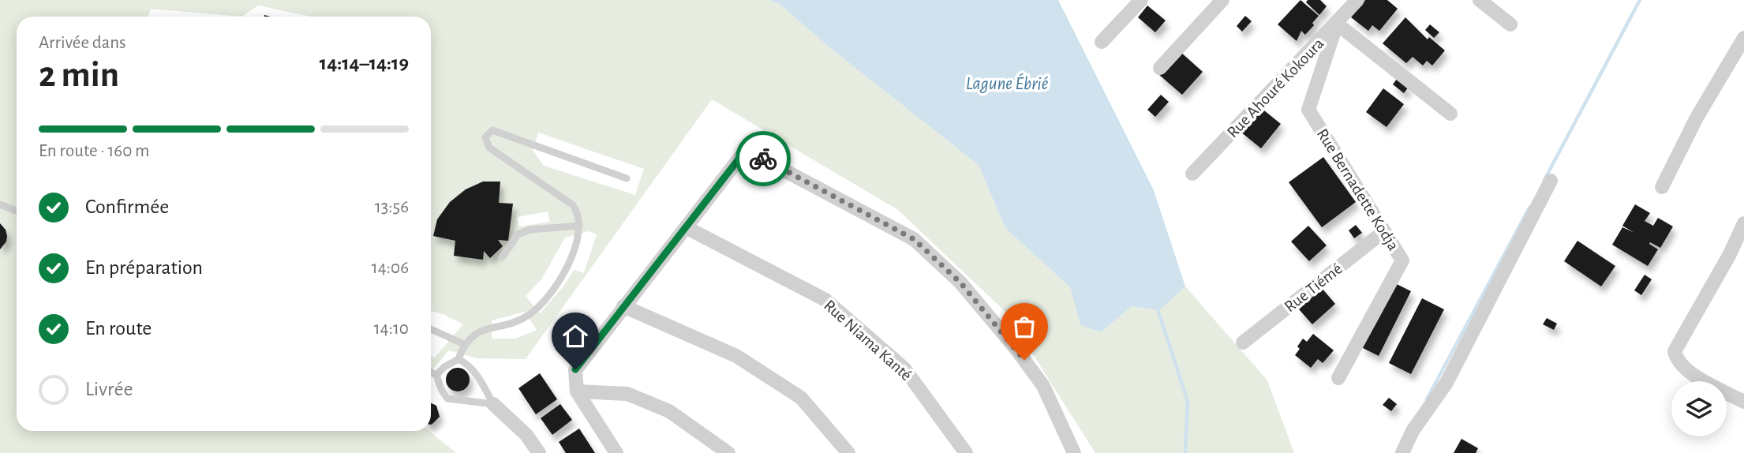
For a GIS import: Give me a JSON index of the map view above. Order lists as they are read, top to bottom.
{
  "streets": {
    "street": [
      "Rue Ahouré Kokoura",
      "Rue Bernadette Kodja",
      "Rue Tiémé",
      "Rue Niama Kanté"
    ]
  },
  "crossings": [
    ["Rue Ahouré Kokoura", "Rue Bernadette Kodja"],
    ["Rue Bernadette Kodja", "Rue Tiémé"]
  ],
  "water": ["Lagune Ébrié"],
  "page": {
    "heading": ["2 min", "Arrivée dans", "14:14–14:19"],
    "bar": "En route · 160 m",
    "list": [
      ["Confirmée", "13:56"],
      ["En préparation", "14:06"],
      ["En route", "14:10"],
      "Livrée"
    ]
  }
}
